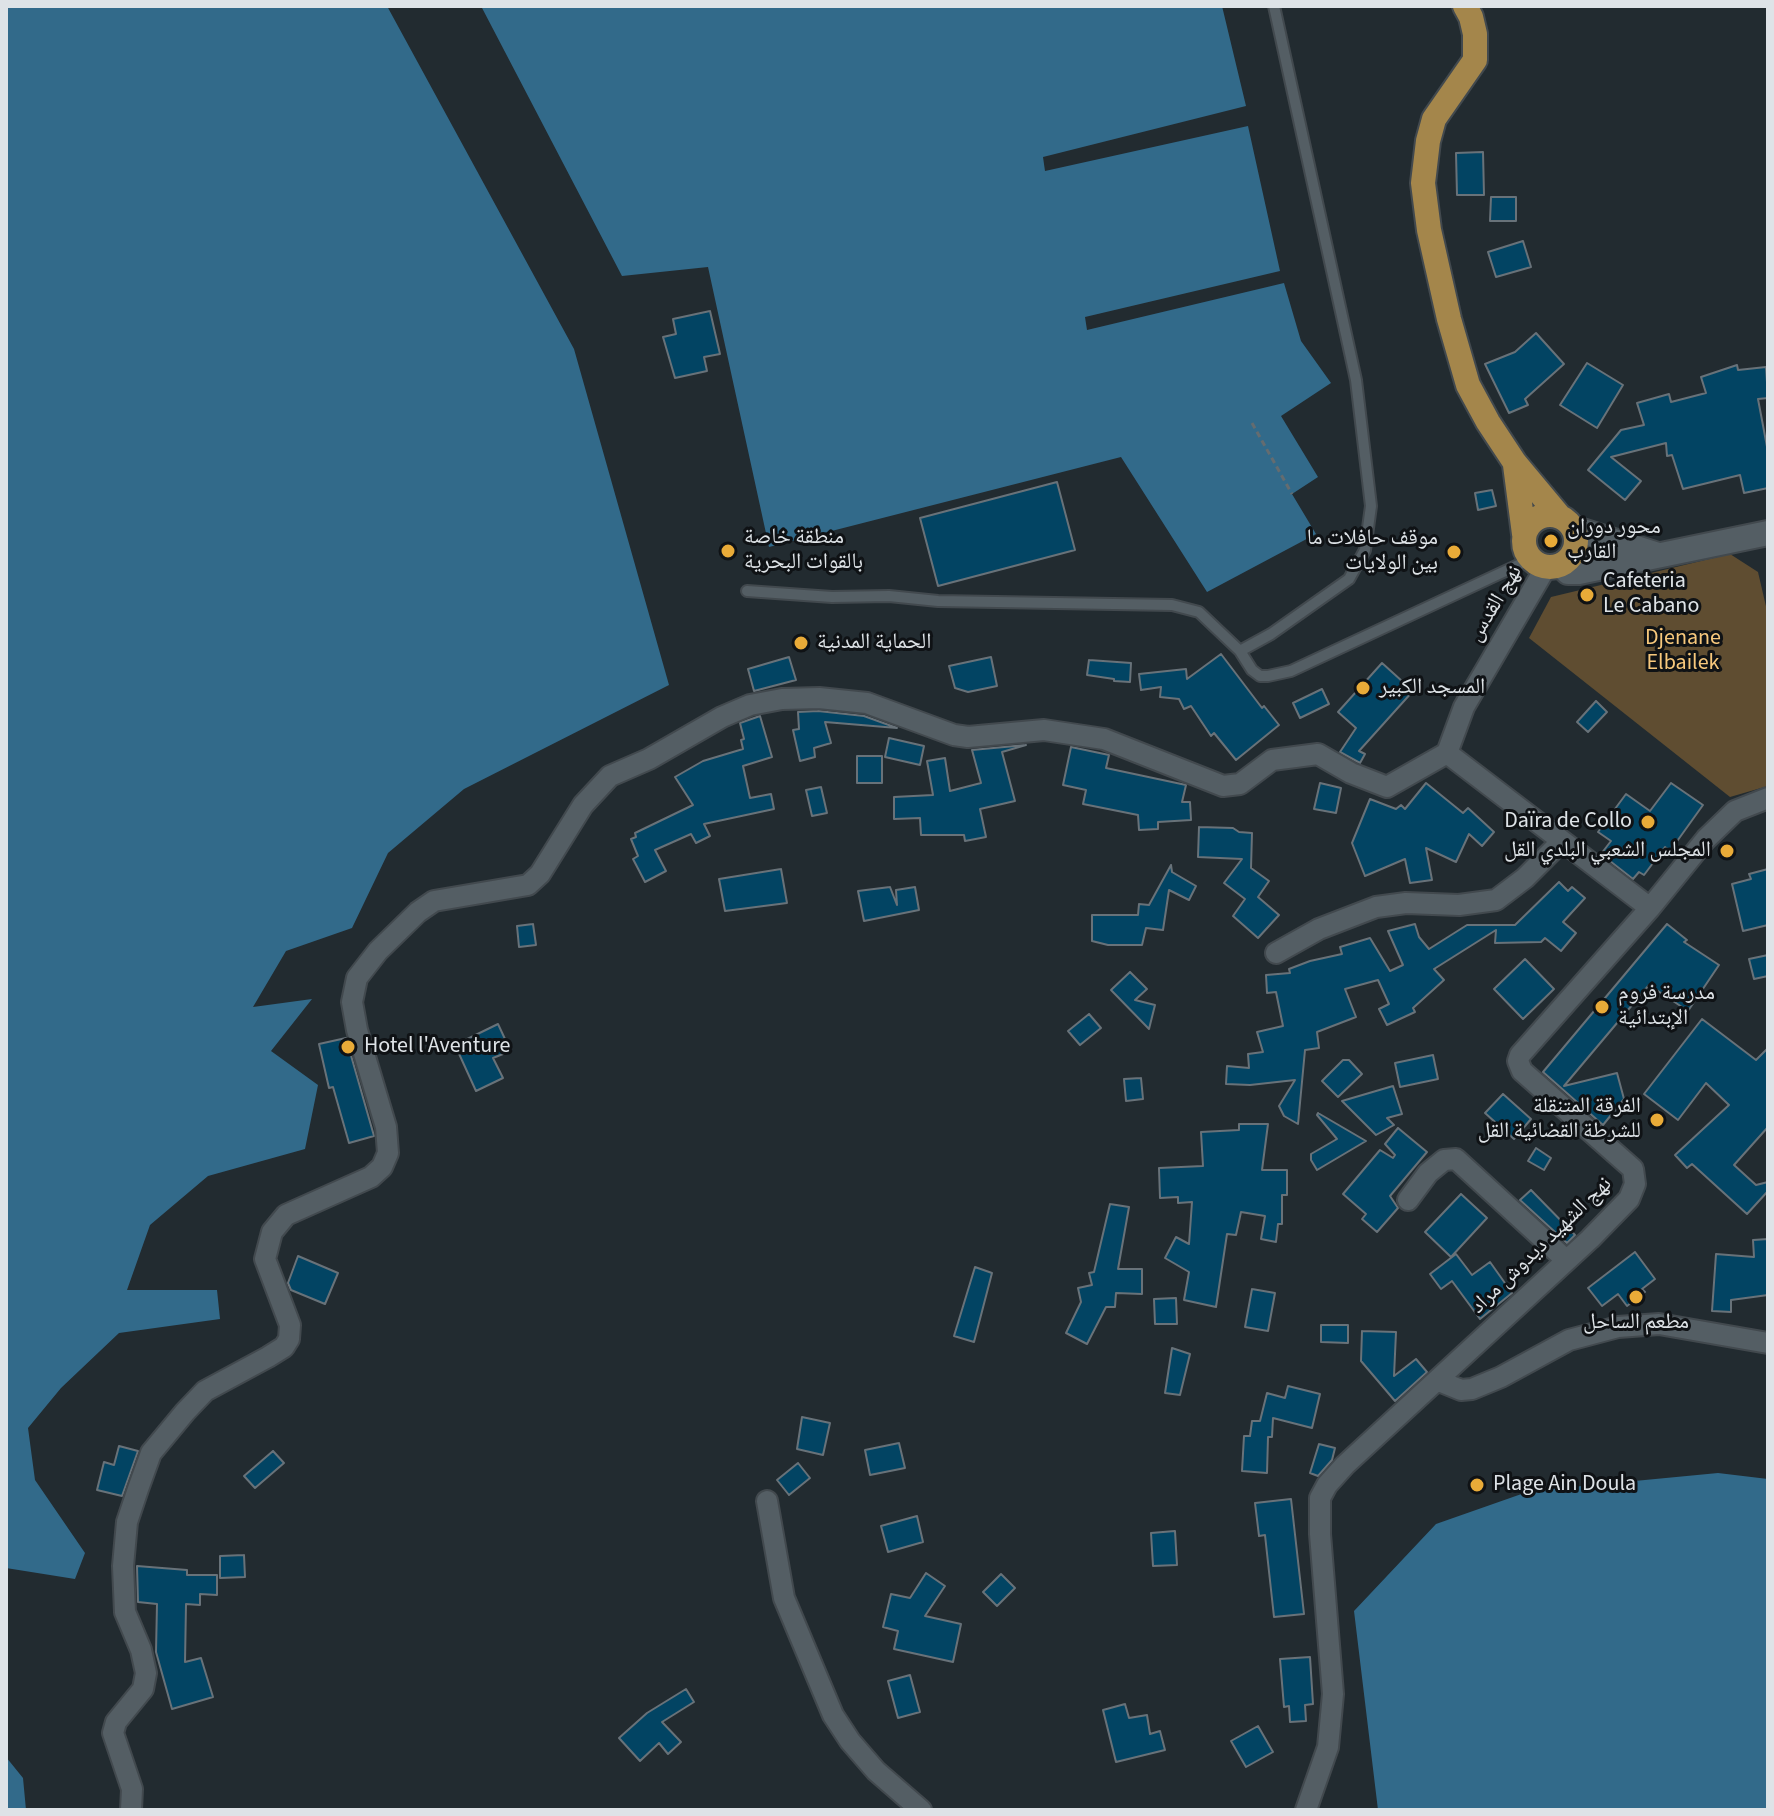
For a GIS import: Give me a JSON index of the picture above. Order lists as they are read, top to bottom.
{
  "streets": {
    "street": ["نهج القدس", "نهج الشهيد ديدوش مراد"]
  },
  "parks": ["Djenane Elbailek"],
  "places": [
    "محور دوران القارب",
    "منطقة خاصة بالقوات البحرية",
    "موقف حافلات ما بين الولايات",
    "Cafeteria Le Cabano",
    "الحماية المدنية",
    "المسجد الكبير",
    "Daïra de Collo",
    "المجلس الشعبي البلدي القل",
    "مدرسة فروم الإبتدائية",
    "Hotel l'Aventure",
    "الفرقة المتنقلة للشرطة القضائية القل",
    "مطعم الساحل",
    "Plage Ain Doula"
  ]
}
